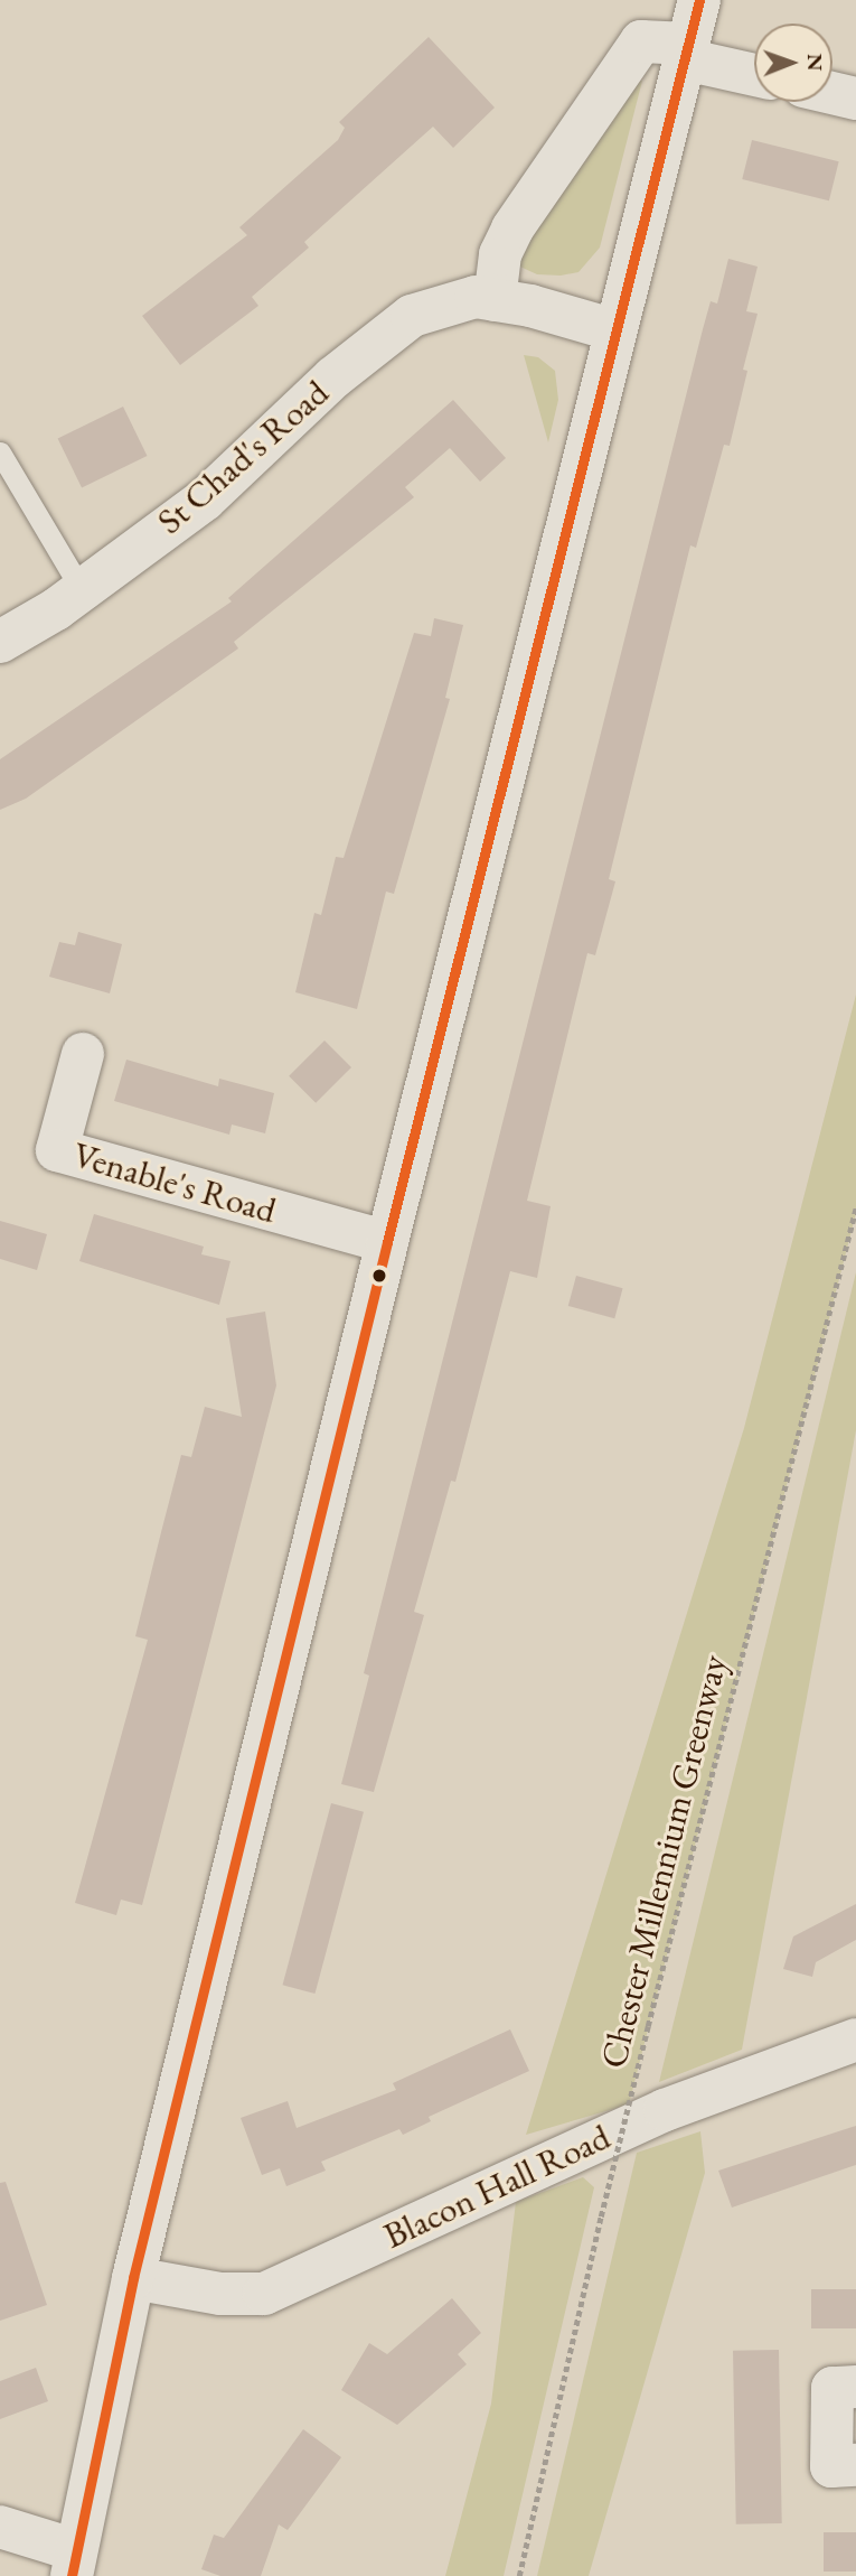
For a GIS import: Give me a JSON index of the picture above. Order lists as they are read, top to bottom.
{
  "streets": {
    "street": ["St Chad's Road", "Venable's Road", "Blacon Hall Road"],
    "path": ["Chester Millennium Greenway"]
  },
  "north": "right"
}
